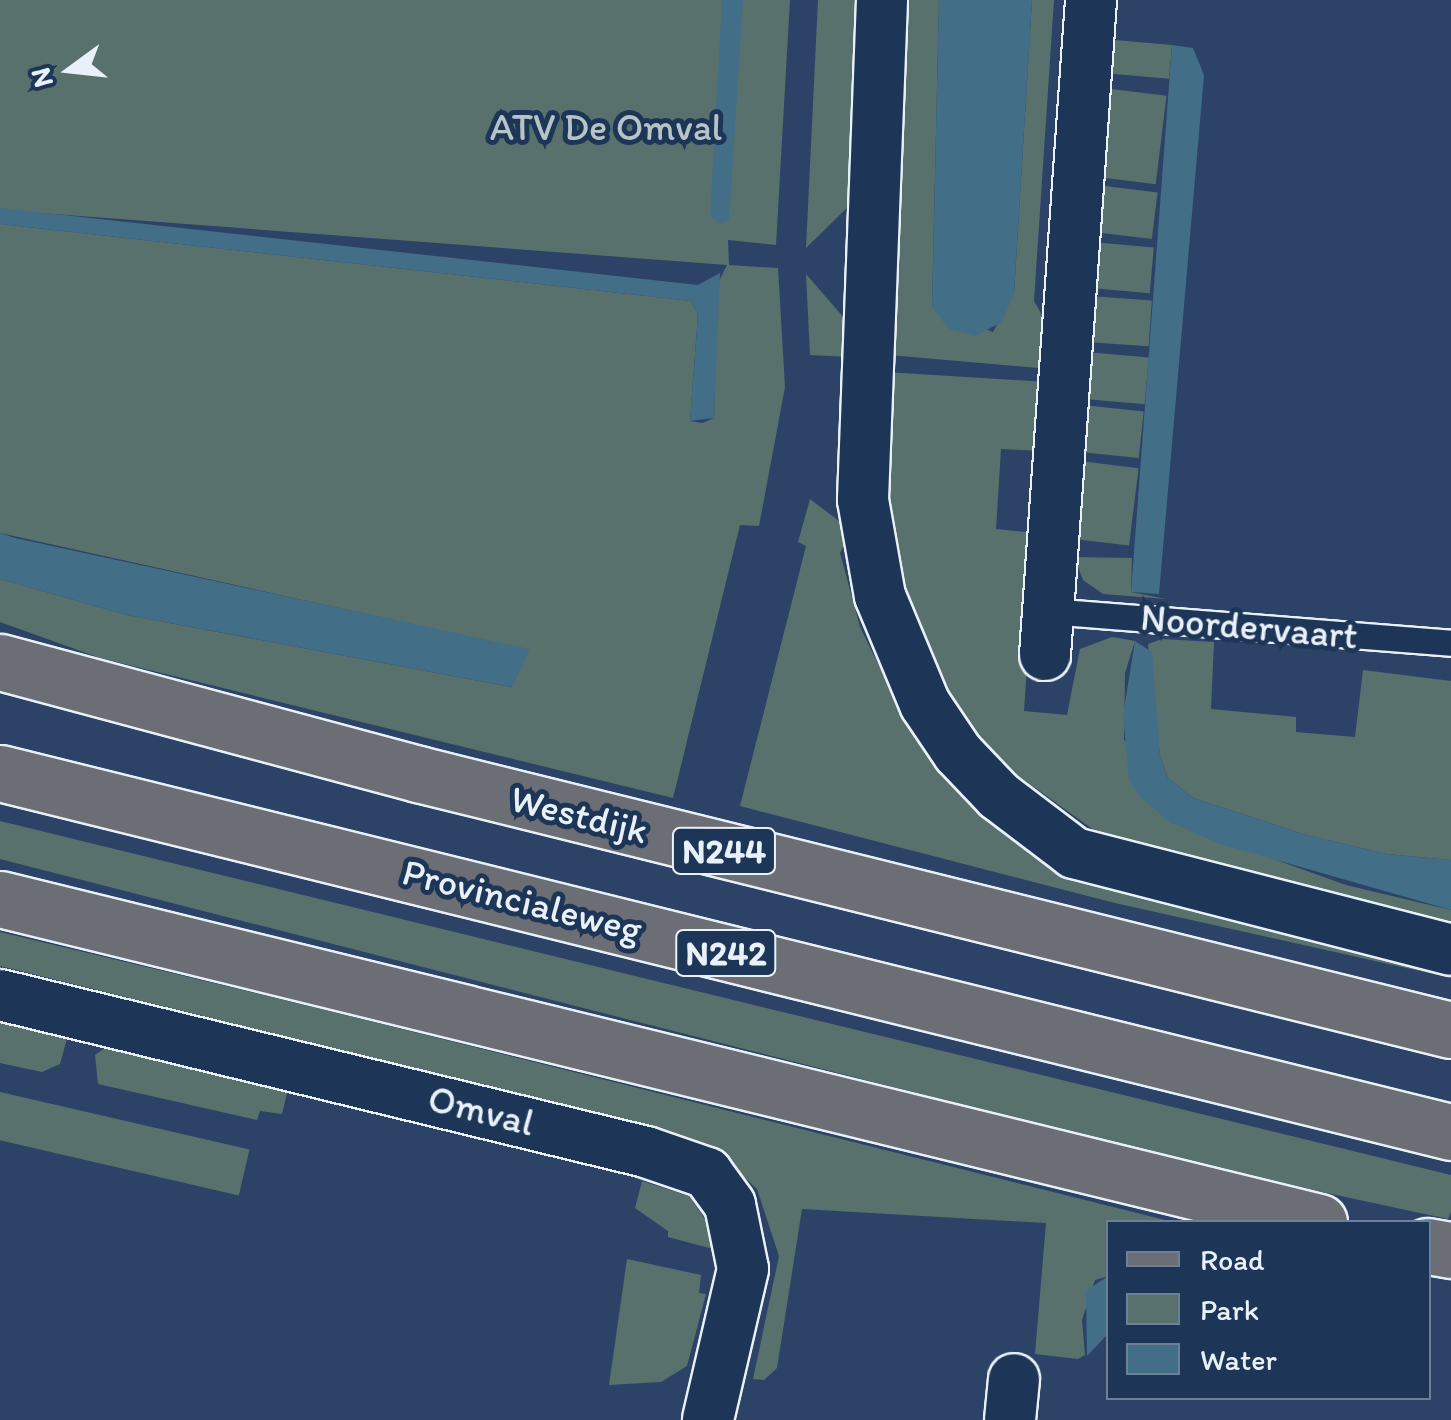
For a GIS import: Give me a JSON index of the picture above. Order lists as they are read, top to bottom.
{
  "streets": {
    "main road": [
      "Westdijk",
      "N244",
      "Provincialeweg",
      "N242"
    ],
    "street": ["Omval"],
    "lane": ["Noordervaart"]
  },
  "parks": ["ATV De Omval"],
  "legend": ["Road", "Park", "Water"],
  "north": "left"
}
